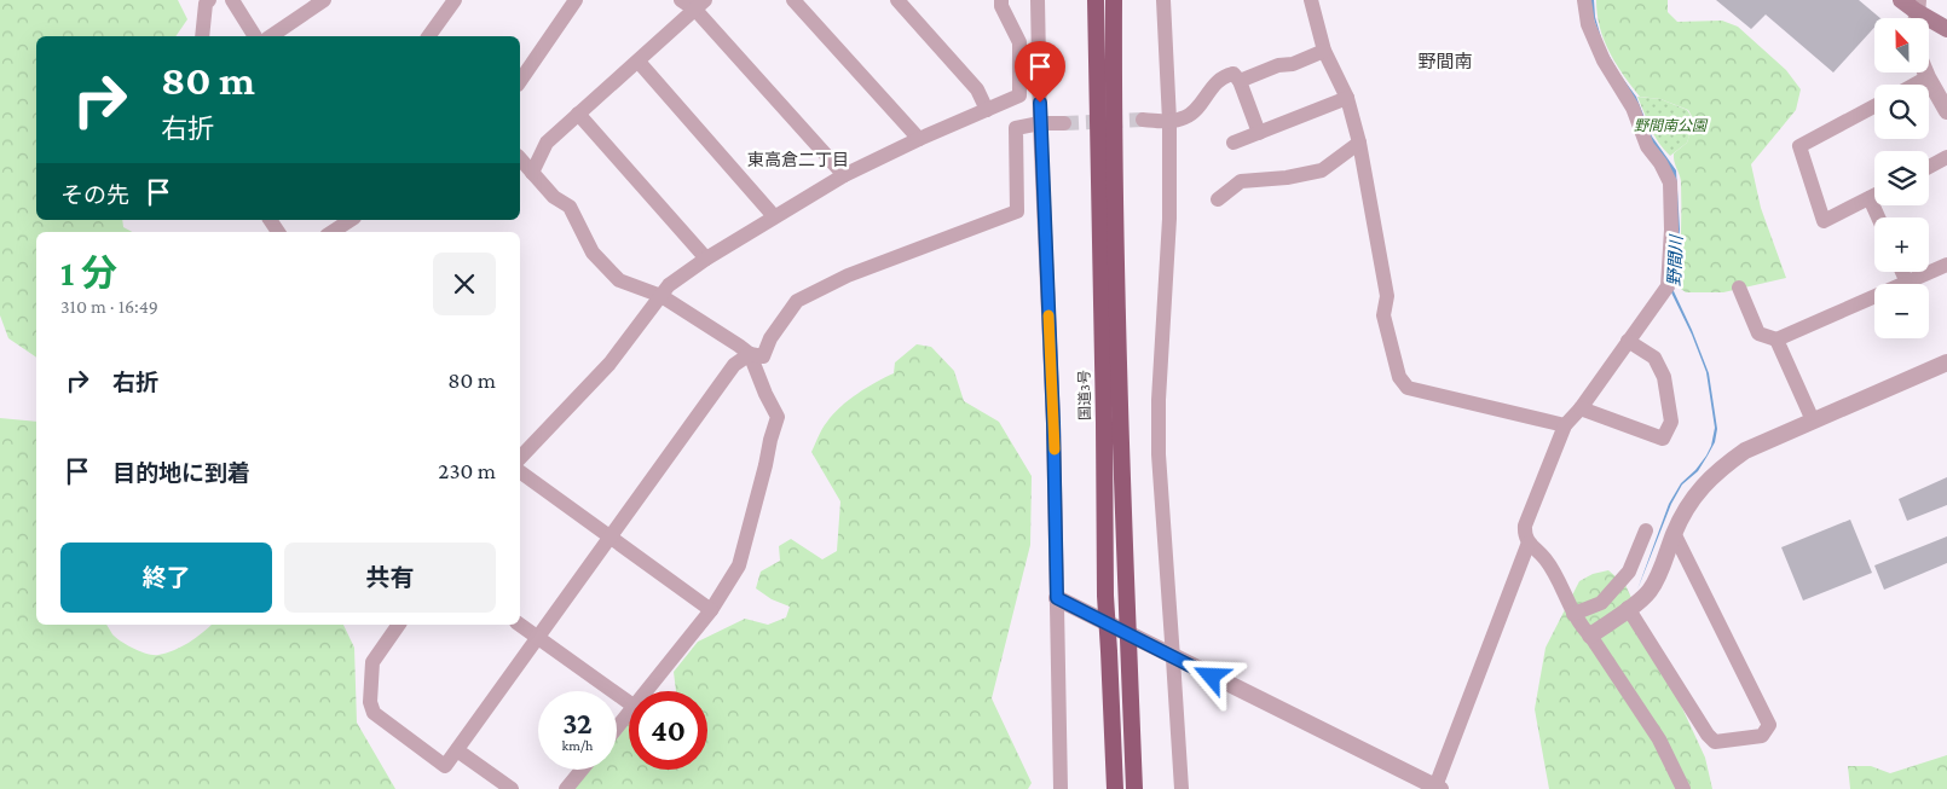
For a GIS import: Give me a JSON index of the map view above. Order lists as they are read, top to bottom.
{
  "streets": {
    "highway": ["国道3号"]
  },
  "districts": ["野間南", "東高倉二丁目"],
  "water": ["野間川"],
  "parks": ["野間南公園"],
  "north": "top",
  "page": {
    "map_buttons": ["+", "−"],
    "turn": ["80 m", "右折"],
    "then": "その先",
    "heading": ["1 分", "310 m · 16:49"],
    "list": [
      {
        "name": "右折",
        "value": "80 m"
      },
      {
        "name": "目的地に到着",
        "value": "230 m"
      }
    ],
    "buttons": ["終了", "共有"],
    "speed": "32 km/h",
    "limit": "40"
  }
}
